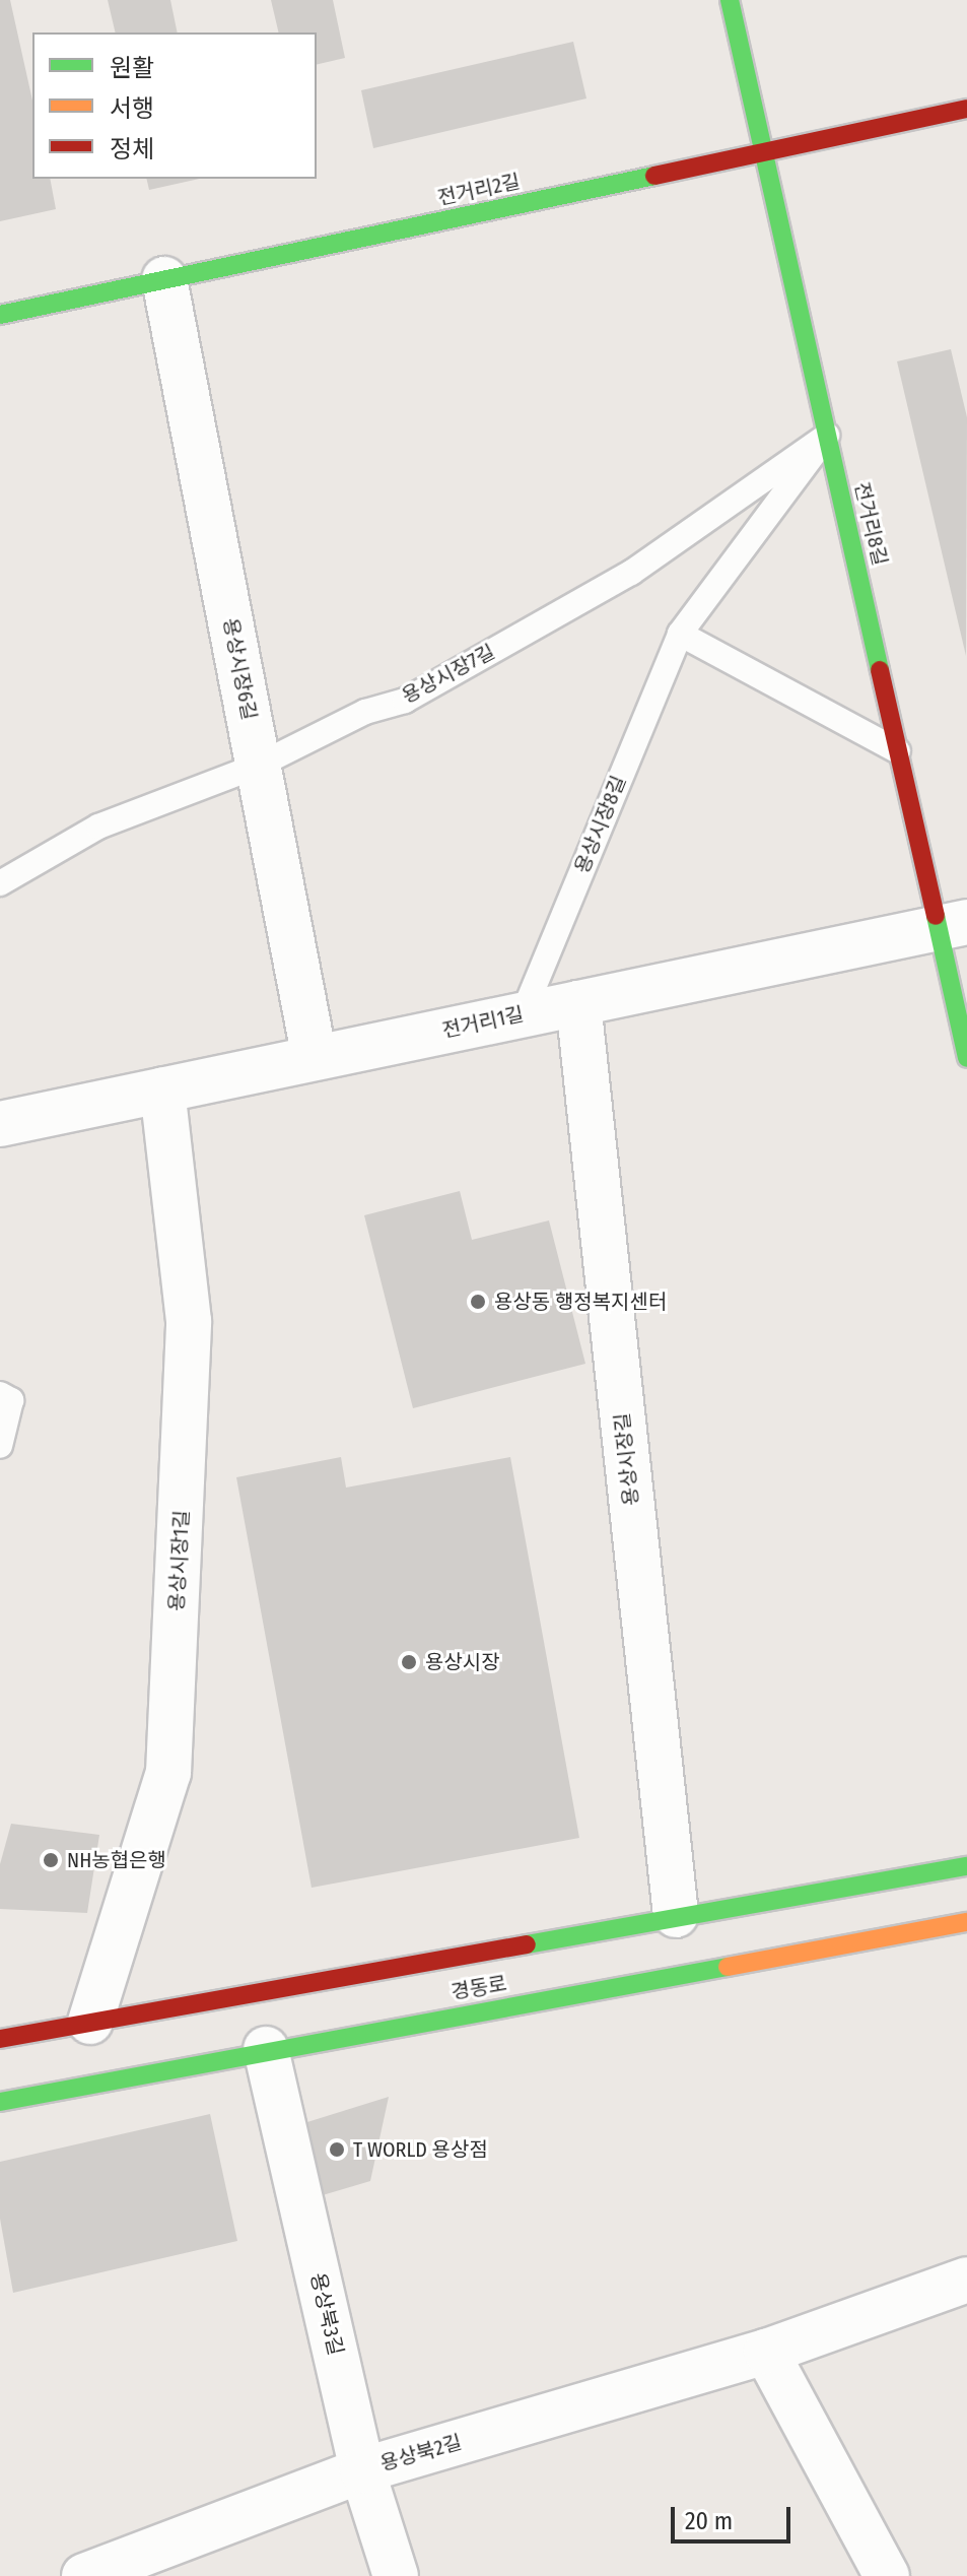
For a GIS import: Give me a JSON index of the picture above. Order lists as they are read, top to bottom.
{
  "streets": {
    "street": [
      "전거리2길",
      "전거리8길",
      "용상시장6길",
      "전거리1길",
      "용상시장길",
      "용상시장1길",
      "경동로",
      "용상북3길",
      "용상북2길"
    ],
    "lane": ["용상시장7길", "용상시장8길"]
  },
  "crossings": [
    ["전거리2길", "전거리8길"],
    ["전거리2길", "용상시장6길"],
    ["전거리8길", "용상시장7길"],
    ["전거리8길", "용상시장8길"],
    ["전거리8길", "전거리1길"],
    ["용상시장6길", "용상시장7길"],
    ["용상시장6길", "전거리1길"],
    ["용상시장7길", "용상시장8길"],
    ["용상시장8길", "전거리1길"],
    ["전거리1길", "용상시장길"],
    ["전거리1길", "용상시장1길"],
    ["용상시장길", "경동로"],
    ["용상시장1길", "경동로"],
    ["경동로", "용상북3길"],
    ["용상북3길", "용상북2길"]
  ],
  "places": [
    "용상동 행정복지센터",
    "용상시장",
    "NH농협은행",
    "T WORLD 용상점"
  ],
  "legend": ["원활", "서행", "정체"],
  "scale_bar": "20 m"
}
